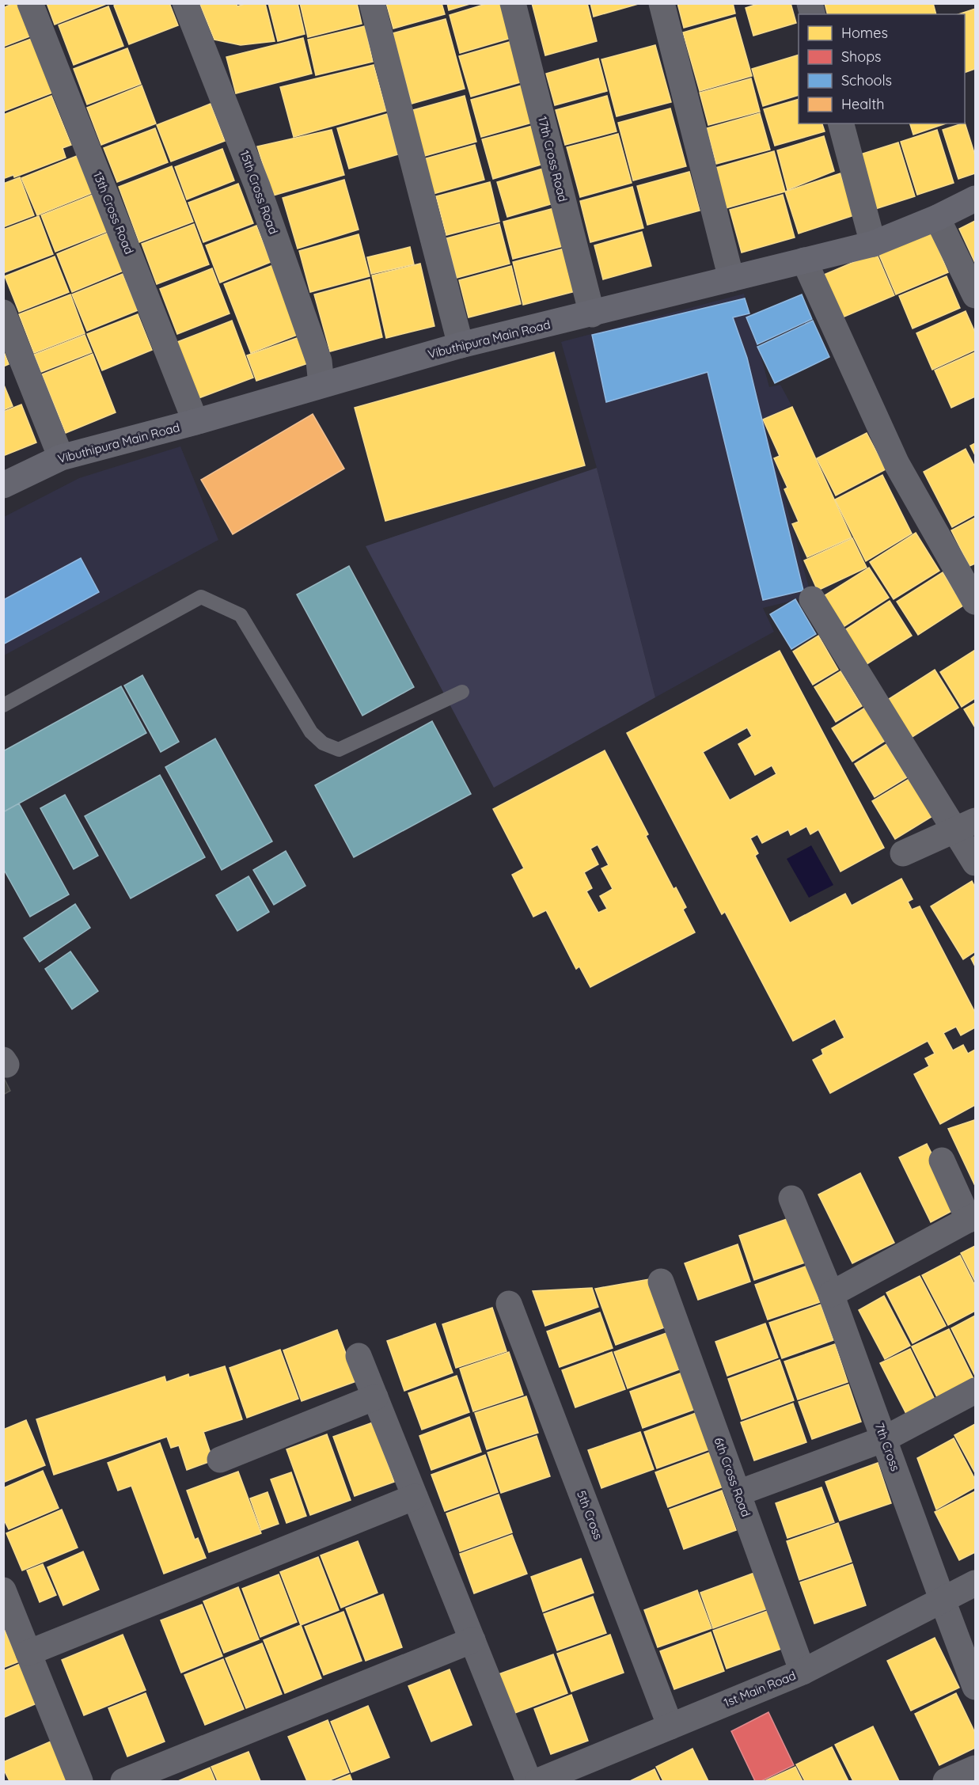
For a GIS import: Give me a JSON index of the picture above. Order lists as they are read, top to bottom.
{
  "streets": {
    "street": [
      "17th Cross Road",
      "15th Cross Road",
      "13th Cross Road",
      "Vibuthipura Main Road",
      "7th Cross",
      "6th Cross Road",
      "5th Cross",
      "1st Main Road"
    ]
  },
  "crossings": [
    ["17th Cross Road", "Vibuthipura Main Road"],
    ["15th Cross Road", "Vibuthipura Main Road"],
    ["13th Cross Road", "Vibuthipura Main Road"],
    ["7th Cross", "1st Main Road"],
    ["6th Cross Road", "1st Main Road"],
    ["5th Cross", "1st Main Road"]
  ],
  "legend": [
    "Homes",
    "Shops",
    "Schools",
    "Health"
  ]
}
